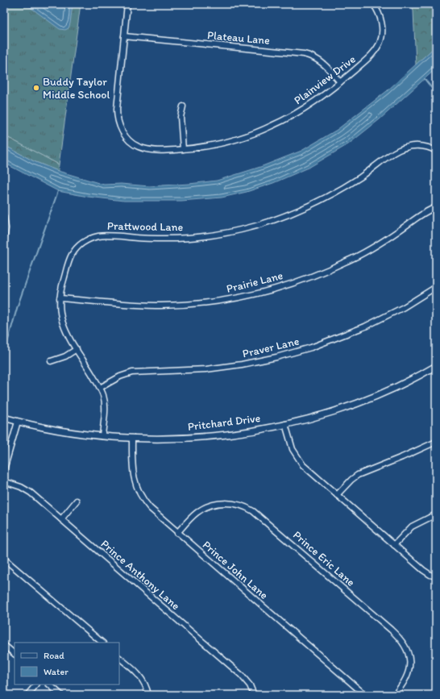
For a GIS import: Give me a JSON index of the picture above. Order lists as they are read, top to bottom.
{
  "streets": {
    "street": [
      "Plateau Lane",
      "Plainview Drive",
      "Prattwood Lane",
      "Prairie Lane",
      "Praver Lane",
      "Pritchard Drive",
      "Prince Eric Lane",
      "Prince John Lane",
      "Prince Anthony Lane"
    ]
  },
  "crossings": [
    ["Plateau Lane", "Plainview Drive"],
    ["Prattwood Lane", "Prairie Lane"],
    ["Prattwood Lane", "Praver Lane"],
    ["Prattwood Lane", "Pritchard Drive"],
    ["Pritchard Drive", "Prince John Lane"],
    ["Prince Eric Lane", "Prince John Lane"]
  ],
  "places": ["Buddy Taylor Middle School"],
  "legend": ["Road", "Water"]
}
